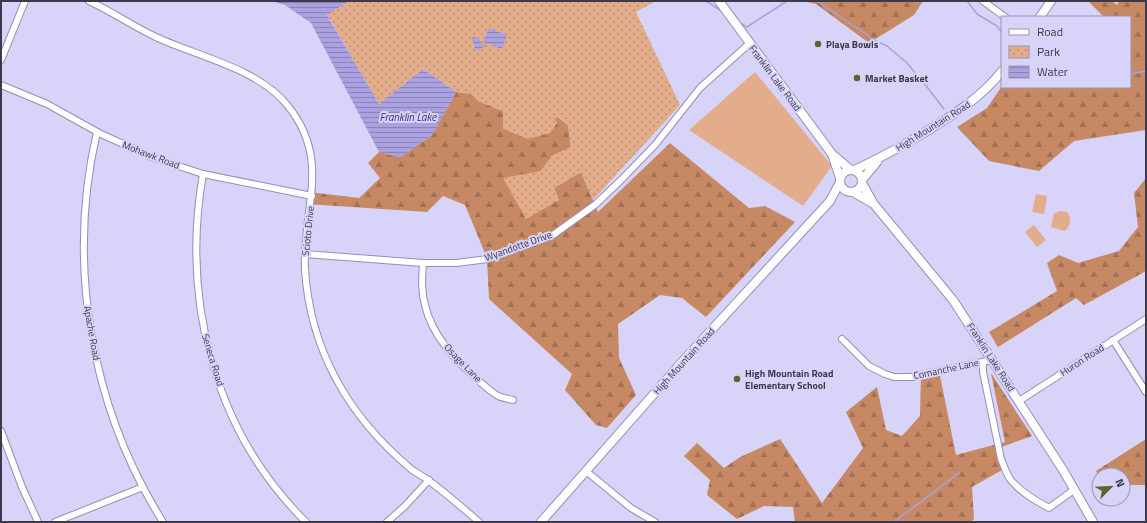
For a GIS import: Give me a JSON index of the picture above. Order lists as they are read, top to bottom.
{
  "streets": {
    "main road": ["Franklin Lake Road", "High Mountain Road"],
    "street": [
      "Mohawk Road",
      "Scioto Drive",
      "Wyandotte Drive",
      "Apache Road",
      "Seneca Road",
      "Huron Road",
      "Osage Lane",
      "Comanche Lane"
    ]
  },
  "crossings": [
    ["Franklin Lake Road", "High Mountain Road"],
    ["Franklin Lake Road", "Wyandotte Drive"],
    ["Franklin Lake Road", "Huron Road"],
    ["Franklin Lake Road", "Comanche Lane"],
    ["Mohawk Road", "Scioto Drive"],
    ["Mohawk Road", "Apache Road"],
    ["Mohawk Road", "Seneca Road"],
    ["Scioto Drive", "Wyandotte Drive"],
    ["Wyandotte Drive", "Osage Lane"]
  ],
  "water": ["Franklin Lake"],
  "places": ["Playa Bowls", "Market Basket", "High Mountain Road Elementary School"],
  "legend": ["Road", "Park", "Water"],
  "north": "top right"
}
